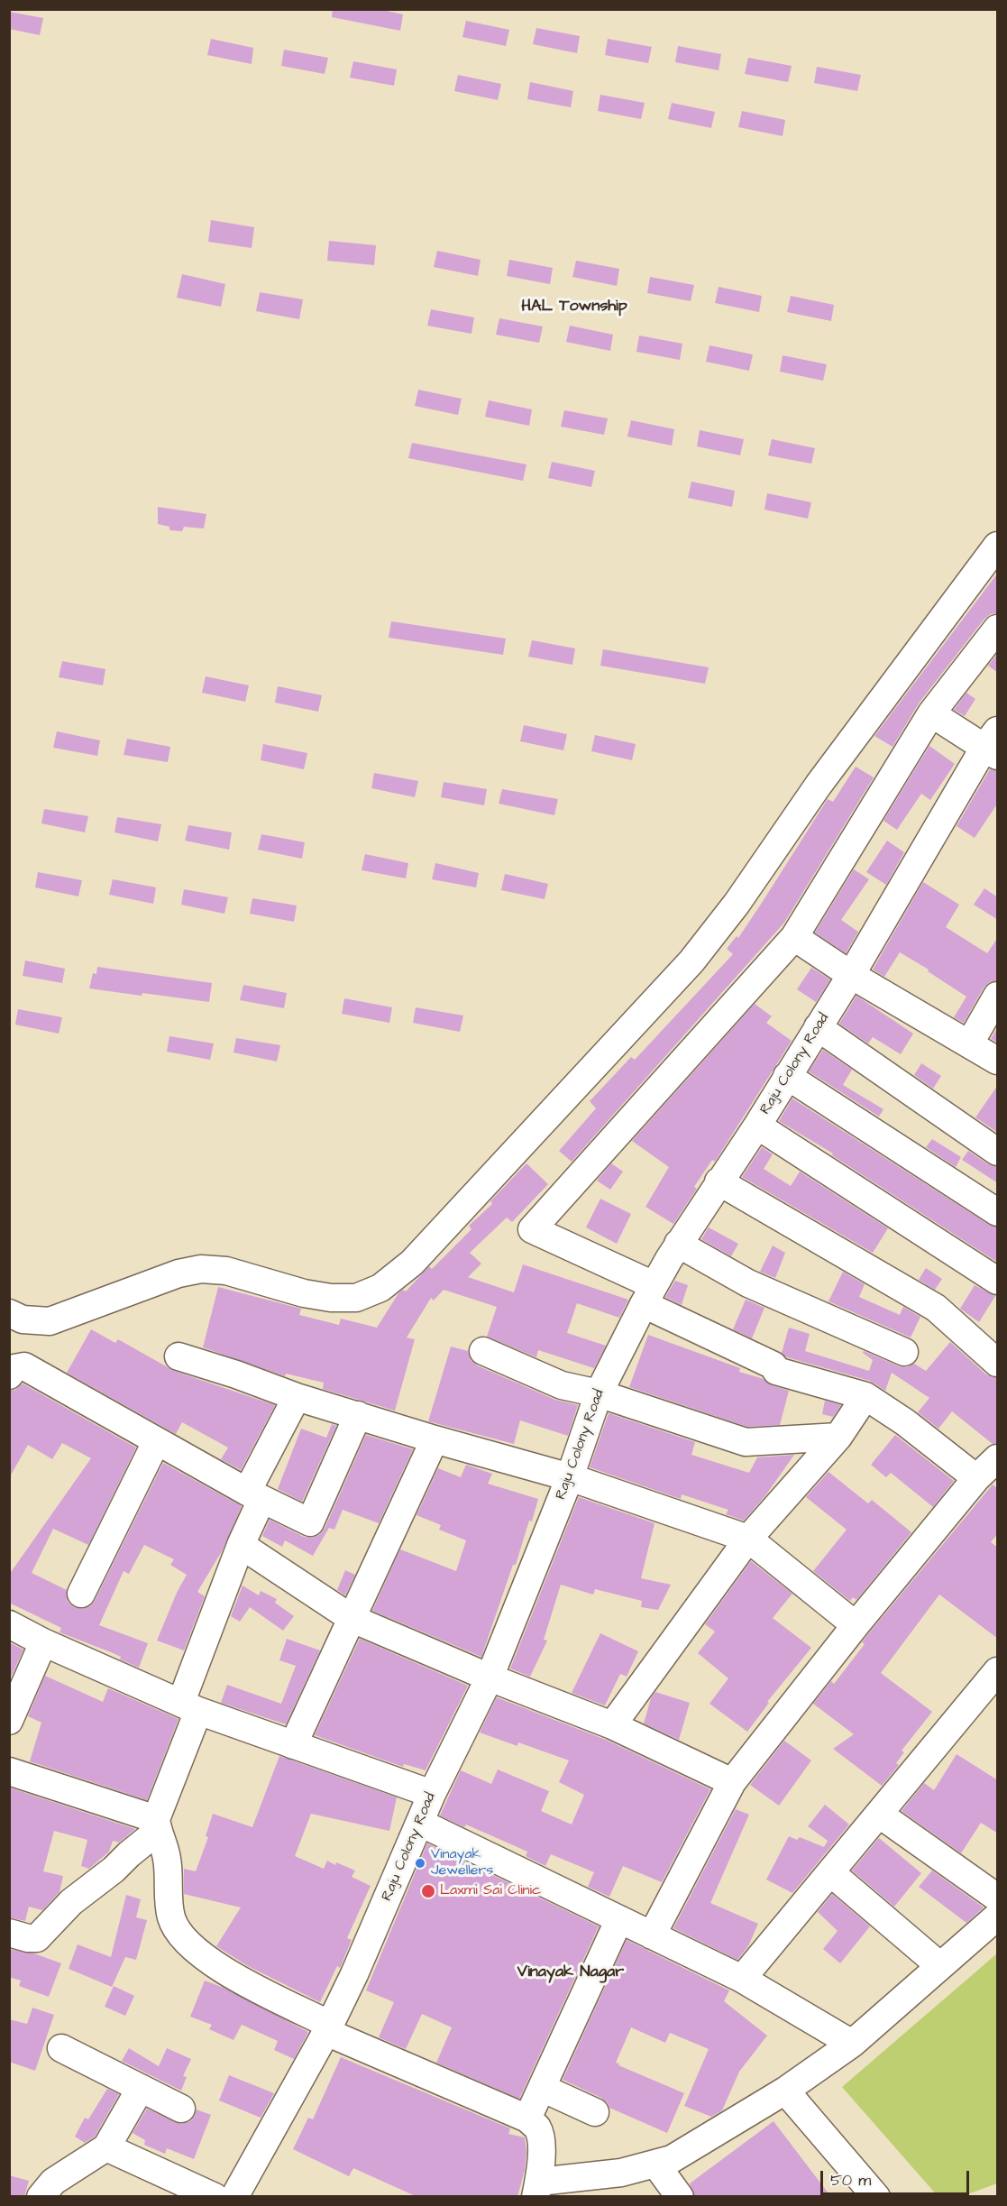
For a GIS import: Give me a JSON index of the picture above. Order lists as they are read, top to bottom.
{
  "streets": {
    "street": ["Raju Colony Road"]
  },
  "districts": ["HAL Township", "Vinayak Nagar"],
  "places": ["Vinayak Jewellers", "Laxmi Sai Clinic"],
  "scale_bar": "50 m"
}
